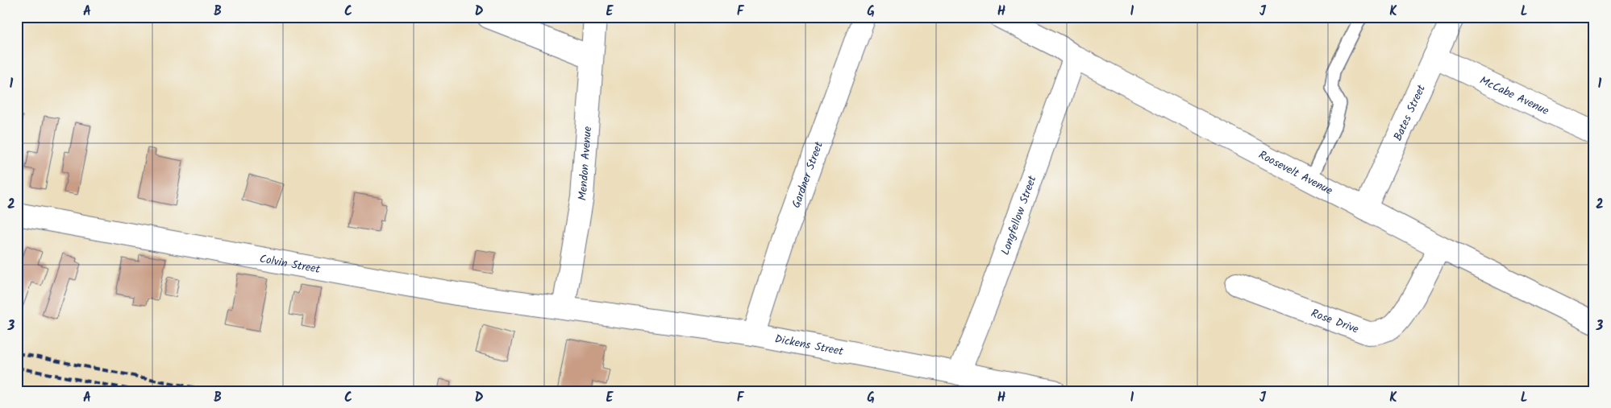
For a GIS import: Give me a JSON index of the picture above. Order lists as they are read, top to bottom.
{
  "streets": {
    "street": [
      "McCabe Avenue",
      "Bates Street",
      "Mendon Avenue",
      "Roosevelt Avenue",
      "Gardner Street",
      "Longfellow Street",
      "Colvin Street",
      "Rose Drive",
      "Dickens Street"
    ]
  },
  "crossings": [
    ["McCabe Avenue", "Bates Street"],
    ["Bates Street", "Roosevelt Avenue"],
    ["Mendon Avenue", "Colvin Street"],
    ["Mendon Avenue", "Dickens Street"],
    ["Roosevelt Avenue", "Longfellow Street"],
    ["Roosevelt Avenue", "Rose Drive"],
    ["Gardner Street", "Dickens Street"],
    ["Longfellow Street", "Dickens Street"],
    ["Colvin Street", "Dickens Street"]
  ],
  "grid": {
    "columns": [
      "A",
      "B",
      "C",
      "D",
      "E",
      "F",
      "G",
      "H",
      "I",
      "J",
      "K",
      "L"
    ],
    "rows": ["1", "2", "3"]
  }
}
